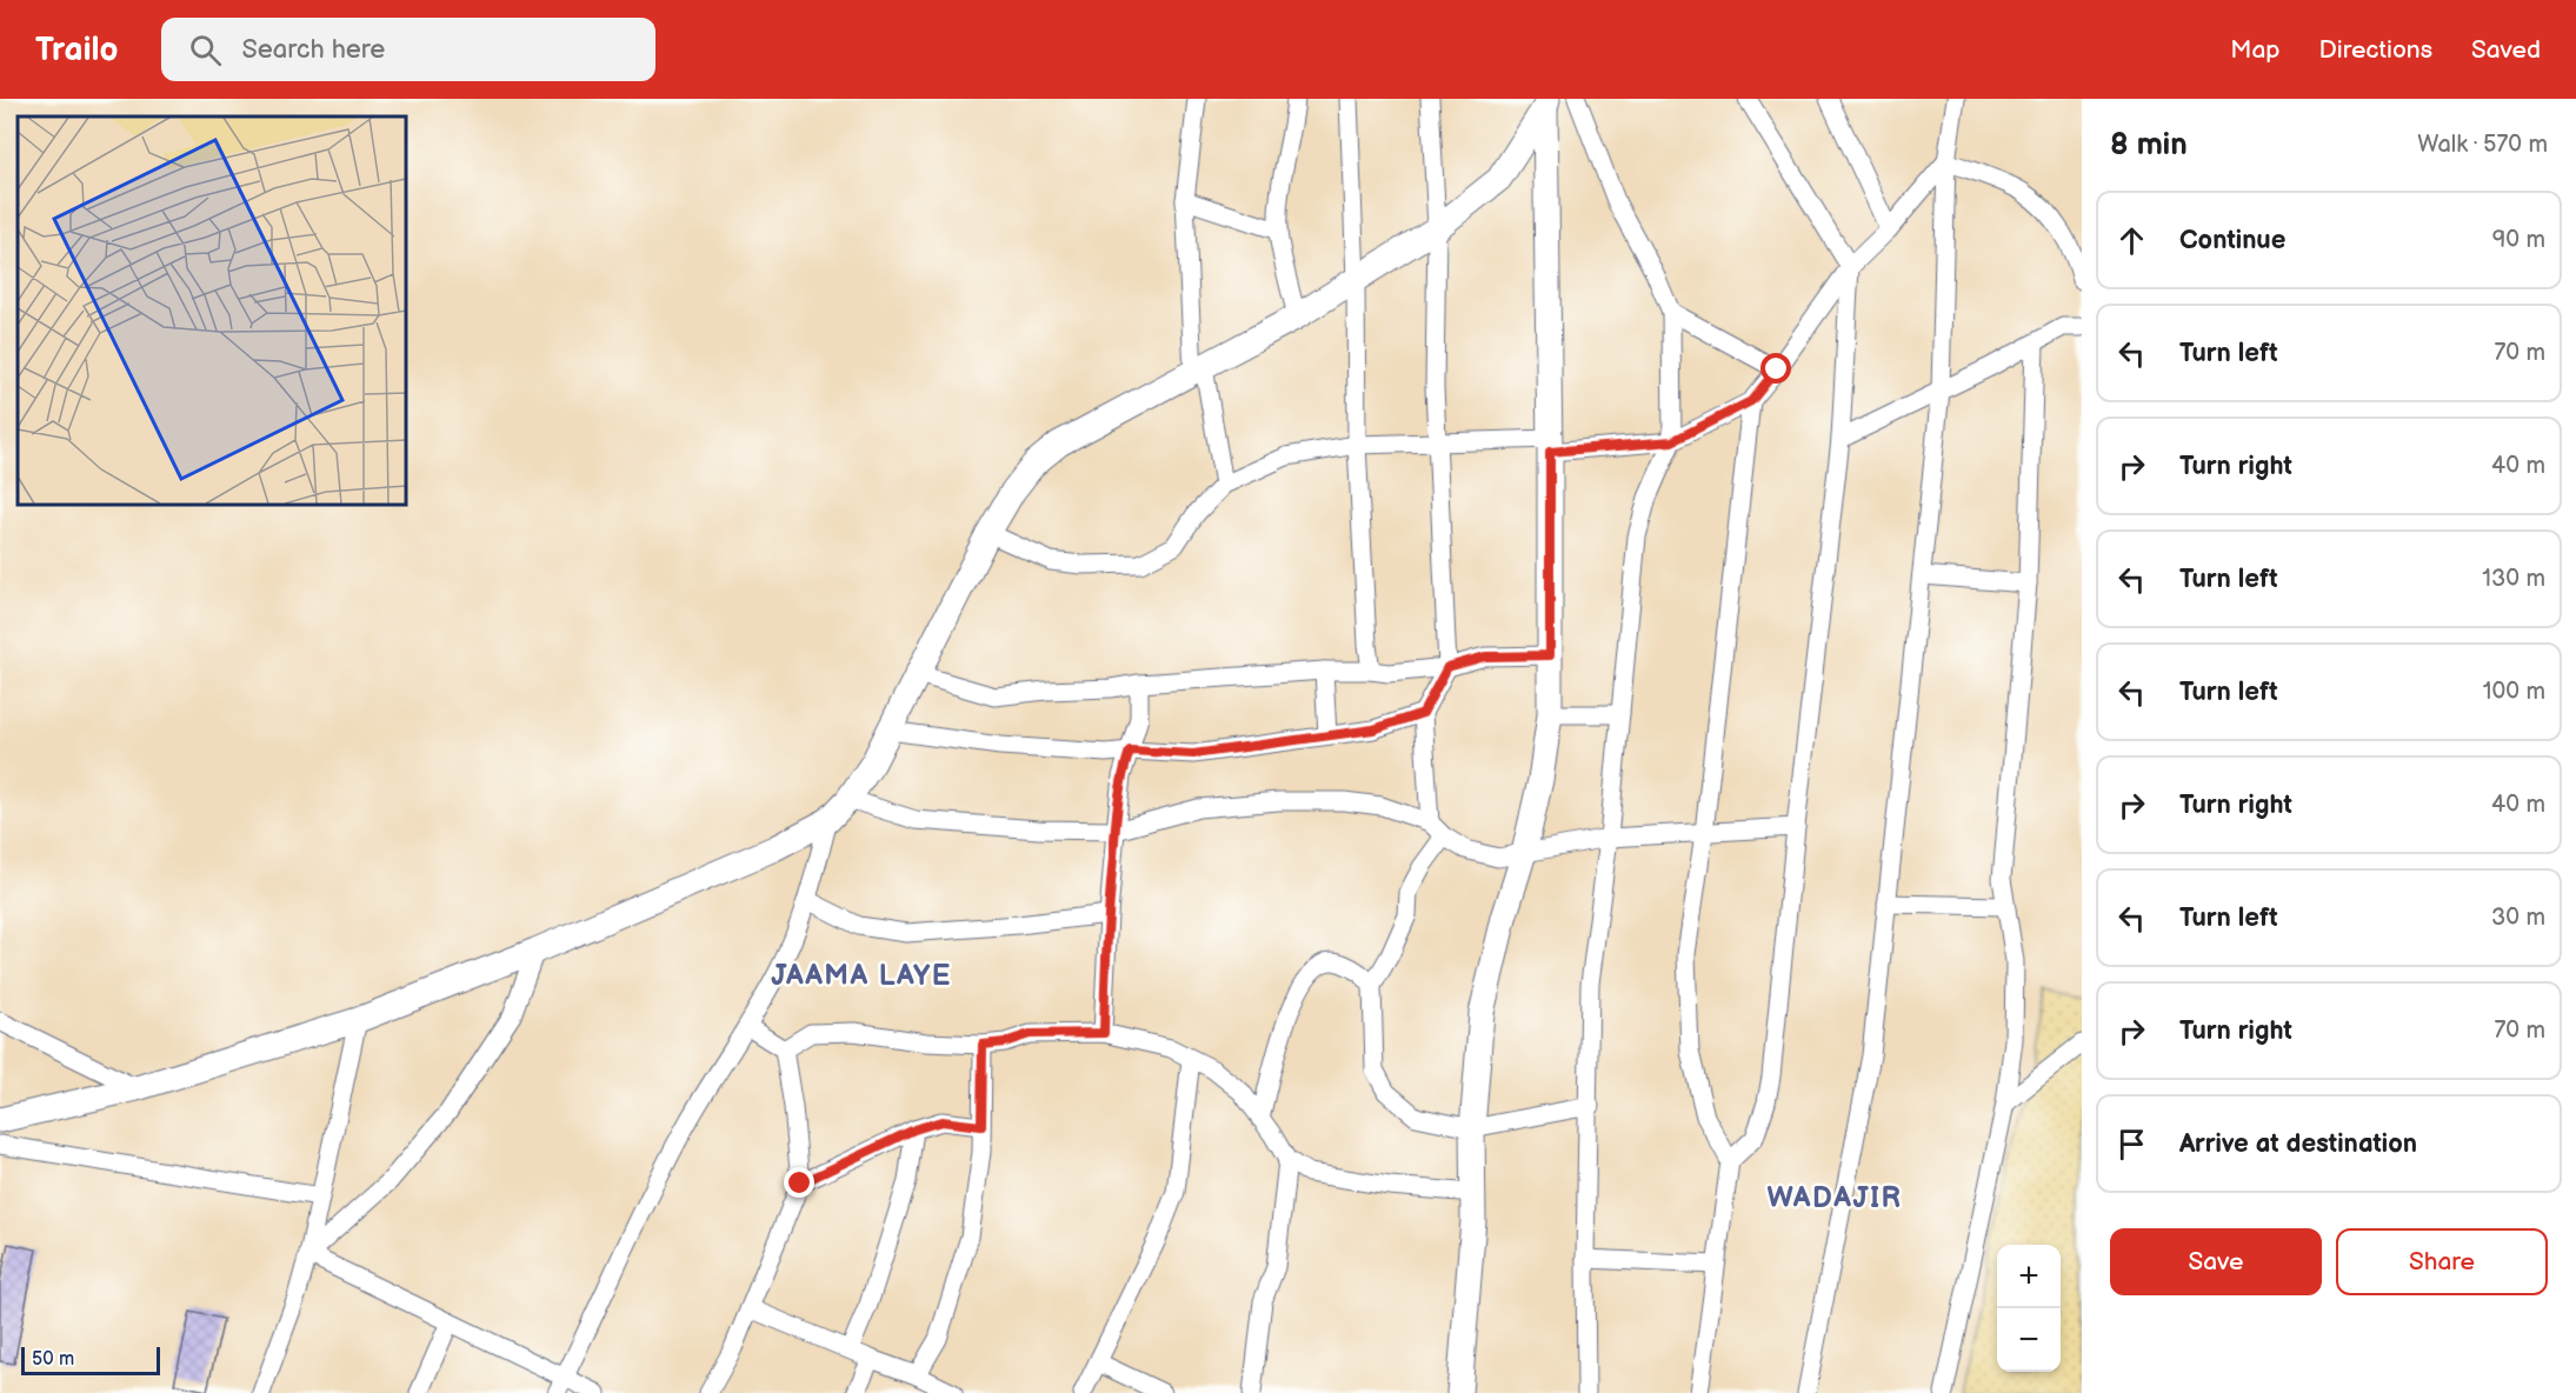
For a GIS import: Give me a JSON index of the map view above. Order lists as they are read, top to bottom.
{
  "districts": ["JAAMA LAYE", "WADAJIR"],
  "scale_bar": "50 m",
  "page": {
    "header": "Trailo",
    "search": "Search here",
    "nav": ["Map", "Directions", "Saved"],
    "heading": ["8 min", "Walk · 570 m"],
    "list": [
      ["Continue", "90 m"],
      ["Turn left", "70 m"],
      ["Turn right", "40 m"],
      ["Turn left", "130 m"],
      ["Turn left", "100 m"],
      ["Turn right", "40 m"],
      ["Turn left", "30 m"],
      ["Turn right", "70 m"],
      "Arrive at destination"
    ],
    "buttons": ["Save", "Share"],
    "map_buttons": ["+", "−"],
    "scale": "50 m"
  }
}
